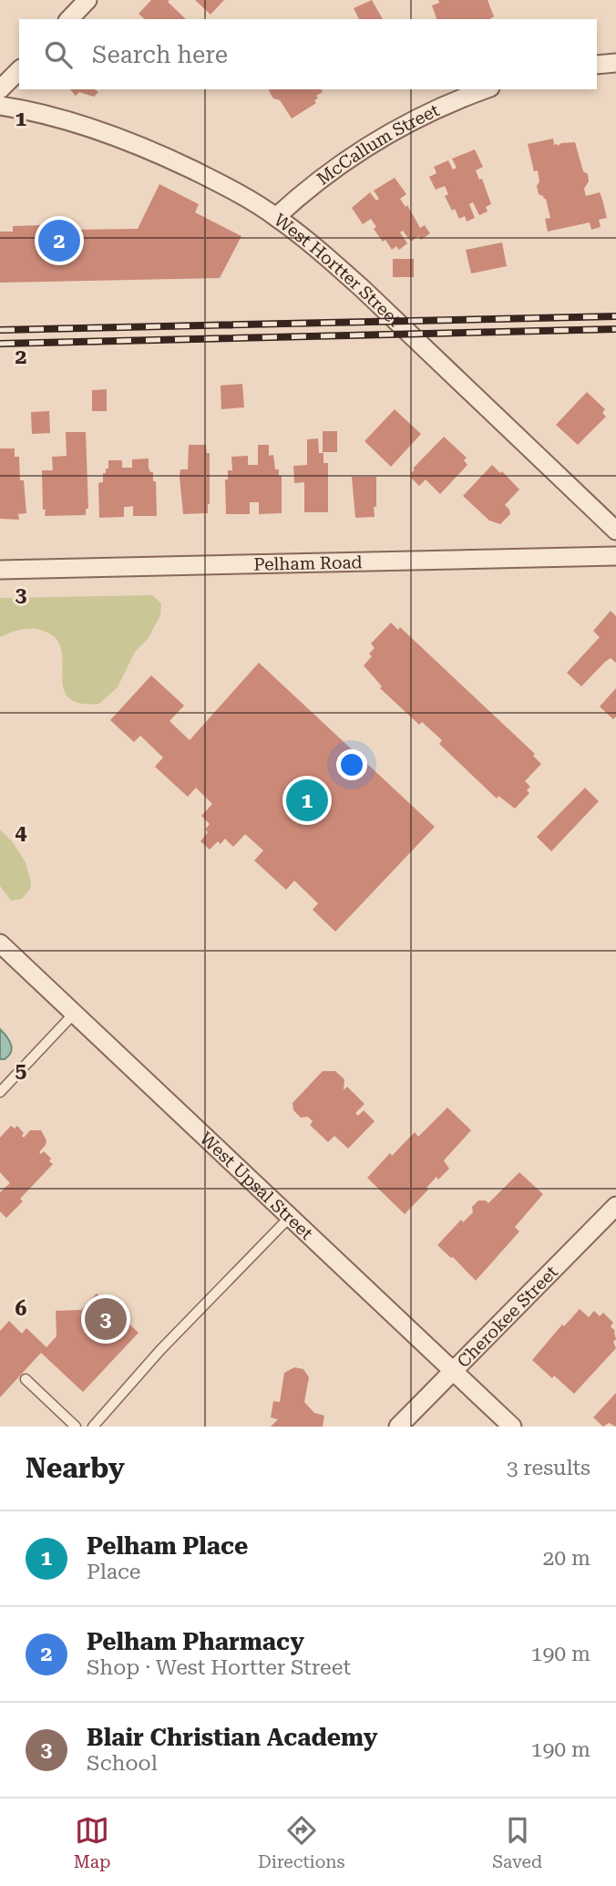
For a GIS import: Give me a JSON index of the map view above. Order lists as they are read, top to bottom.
{
  "streets": {
    "street": [
      "McCallum Street",
      "West Hortter Street",
      "Pelham Road",
      "West Upsal Street",
      "Cherokee Street"
    ]
  },
  "crossings": [
    ["McCallum Street", "West Hortter Street"],
    ["West Upsal Street", "Cherokee Street"]
  ],
  "page": {
    "search": "Search here",
    "pins": ["2", "1", "3"],
    "heading": ["Nearby", "3 results"],
    "list": [
      {
        "mark": "1",
        "name": "Pelham Place",
        "note": "Place",
        "value": "20 m"
      },
      {
        "mark": "2",
        "name": "Pelham Pharmacy",
        "note": "Shop · West Hortter Street",
        "value": "190 m"
      },
      {
        "mark": "3",
        "name": "Blair Christian Academy",
        "note": "School",
        "value": "190 m"
      }
    ],
    "nav": ["Map", "Directions", "Saved"]
  },
  "grid": {
    "rows": [
      "1",
      "2",
      "3",
      "4",
      "5",
      "6"
    ]
  }
}
